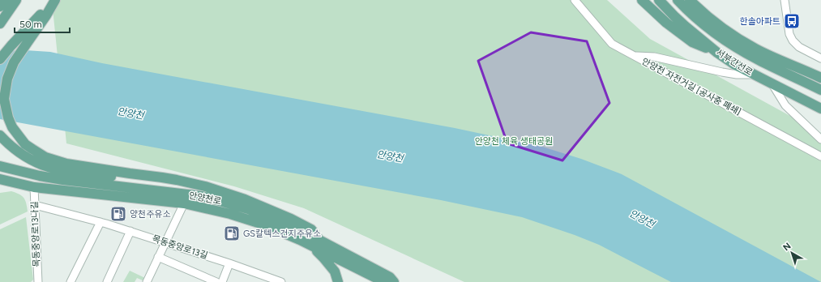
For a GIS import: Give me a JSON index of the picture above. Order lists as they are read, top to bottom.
{
  "streets": {
    "main road": ["서부간선로", "안양천로"],
    "street": ["안양천 자전거길 [공사중 폐쇄]", "목동중앙로13나길", "목동중앙로13길"]
  },
  "crossings": [
    ["안양천로", "목동중앙로13나길"],
    ["목동중앙로13나길", "목동중앙로13길"]
  ],
  "water": ["안양천"],
  "parks": ["안양천 체육 생태공원"],
  "places": {
    "bus stop": ["한솔아파트"],
    "fuel station": ["양천주유소", "GS칼텍스건지주유소"]
  },
  "scale_bar": "50 m",
  "north": "top left"
}
